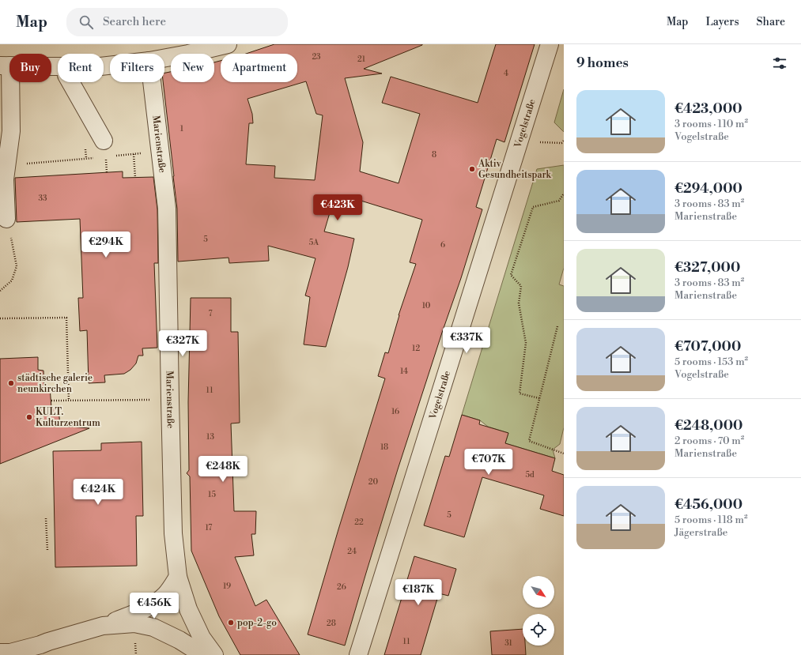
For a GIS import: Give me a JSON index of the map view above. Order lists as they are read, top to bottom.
{
  "streets": {
    "street": ["Vogelstraße", "Marienstraße"]
  },
  "places": [
    "Aktiv Gesundheitspark",
    "städtische galerie neunkirchen",
    "KULT. Kulturzentrum",
    "pop-2-go"
  ],
  "house_numbers": [
    "23",
    "21",
    "4",
    "1",
    "8",
    "33",
    "5",
    "5A",
    "6",
    "10",
    "7",
    "12",
    "14",
    "11",
    "16",
    "13",
    "18",
    "5d",
    "20",
    "15",
    "5",
    "22",
    "17",
    "24",
    "19",
    "26",
    "28",
    "11",
    "31"
  ],
  "north": "bottom right",
  "page": {
    "header": "Map",
    "search": "Search here",
    "nav": ["Map", "Layers", "Share"],
    "heading": "9 homes",
    "chip": [
      "Buy",
      "Rent",
      "Filters",
      "New",
      "Apartment"
    ],
    "list": [
      {
        "name": "€423,000",
        "note": "3 rooms · 110 m² · Vogelstraße"
      },
      {
        "name": "€294,000",
        "note": "3 rooms · 83 m² · Marienstraße"
      },
      {
        "name": "€327,000",
        "note": "3 rooms · 83 m² · Marienstraße"
      },
      {
        "name": "€707,000",
        "note": "5 rooms · 153 m² · Vogelstraße"
      },
      {
        "name": "€248,000",
        "note": "2 rooms · 70 m² · Marienstraße"
      },
      {
        "name": "€456,000",
        "note": "5 rooms · 118 m² · Jägerstraße"
      }
    ],
    "price": [
      "€423K",
      "€294K",
      "€337K",
      "€327K",
      "€707K",
      "€248K",
      "€424K",
      "€187K",
      "€456K"
    ]
  }
}
